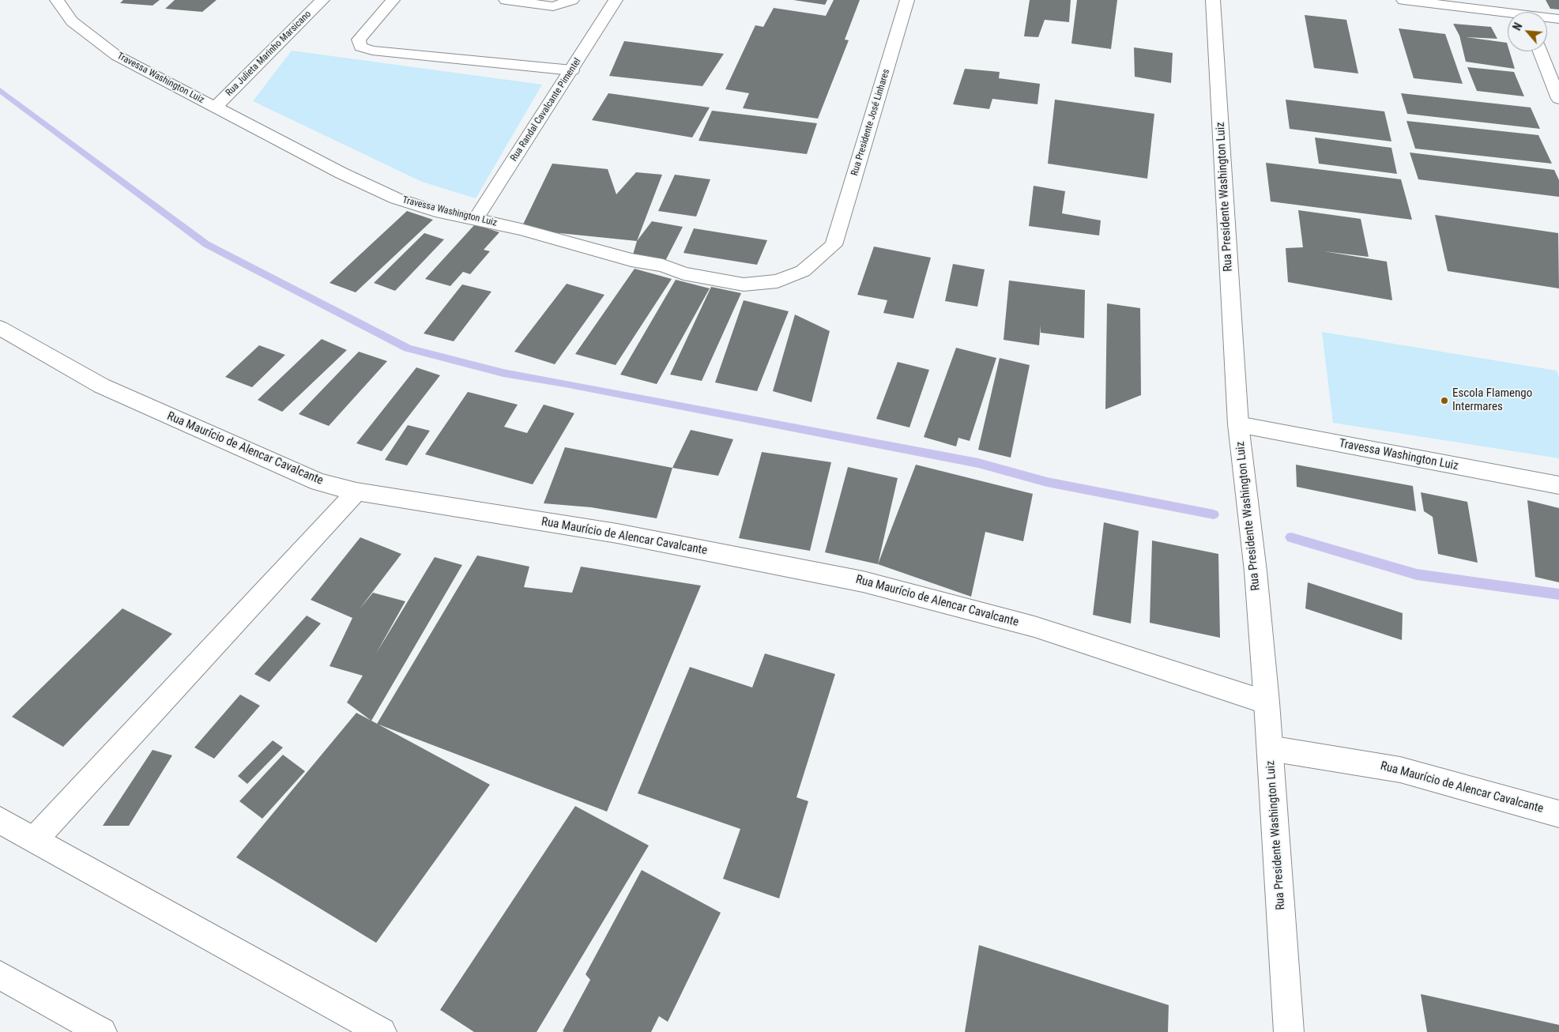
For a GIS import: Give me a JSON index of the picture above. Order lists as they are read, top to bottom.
{
  "streets": {
    "main road": [
      "Rua Julieta Marinho Marsicano",
      "Travessa Washington Luiz",
      "Rua Randal Cavalcante Pimentel",
      "Rua Presidente José Linhares",
      "Rua Presidente Washington Luiz",
      "Rua Maurício de Alencar Cavalcante"
    ]
  },
  "crossings": [
    ["Rua Julieta Marinho Marsicano", "Travessa Washington Luiz"],
    ["Travessa Washington Luiz", "Rua Randal Cavalcante Pimentel"],
    ["Travessa Washington Luiz", "Rua Presidente José Linhares"],
    ["Travessa Washington Luiz", "Rua Presidente Washington Luiz"],
    ["Rua Presidente Washington Luiz", "Rua Maurício de Alencar Cavalcante"]
  ],
  "places": ["Escola Flamengo Intermares"],
  "north": "top left"
}
